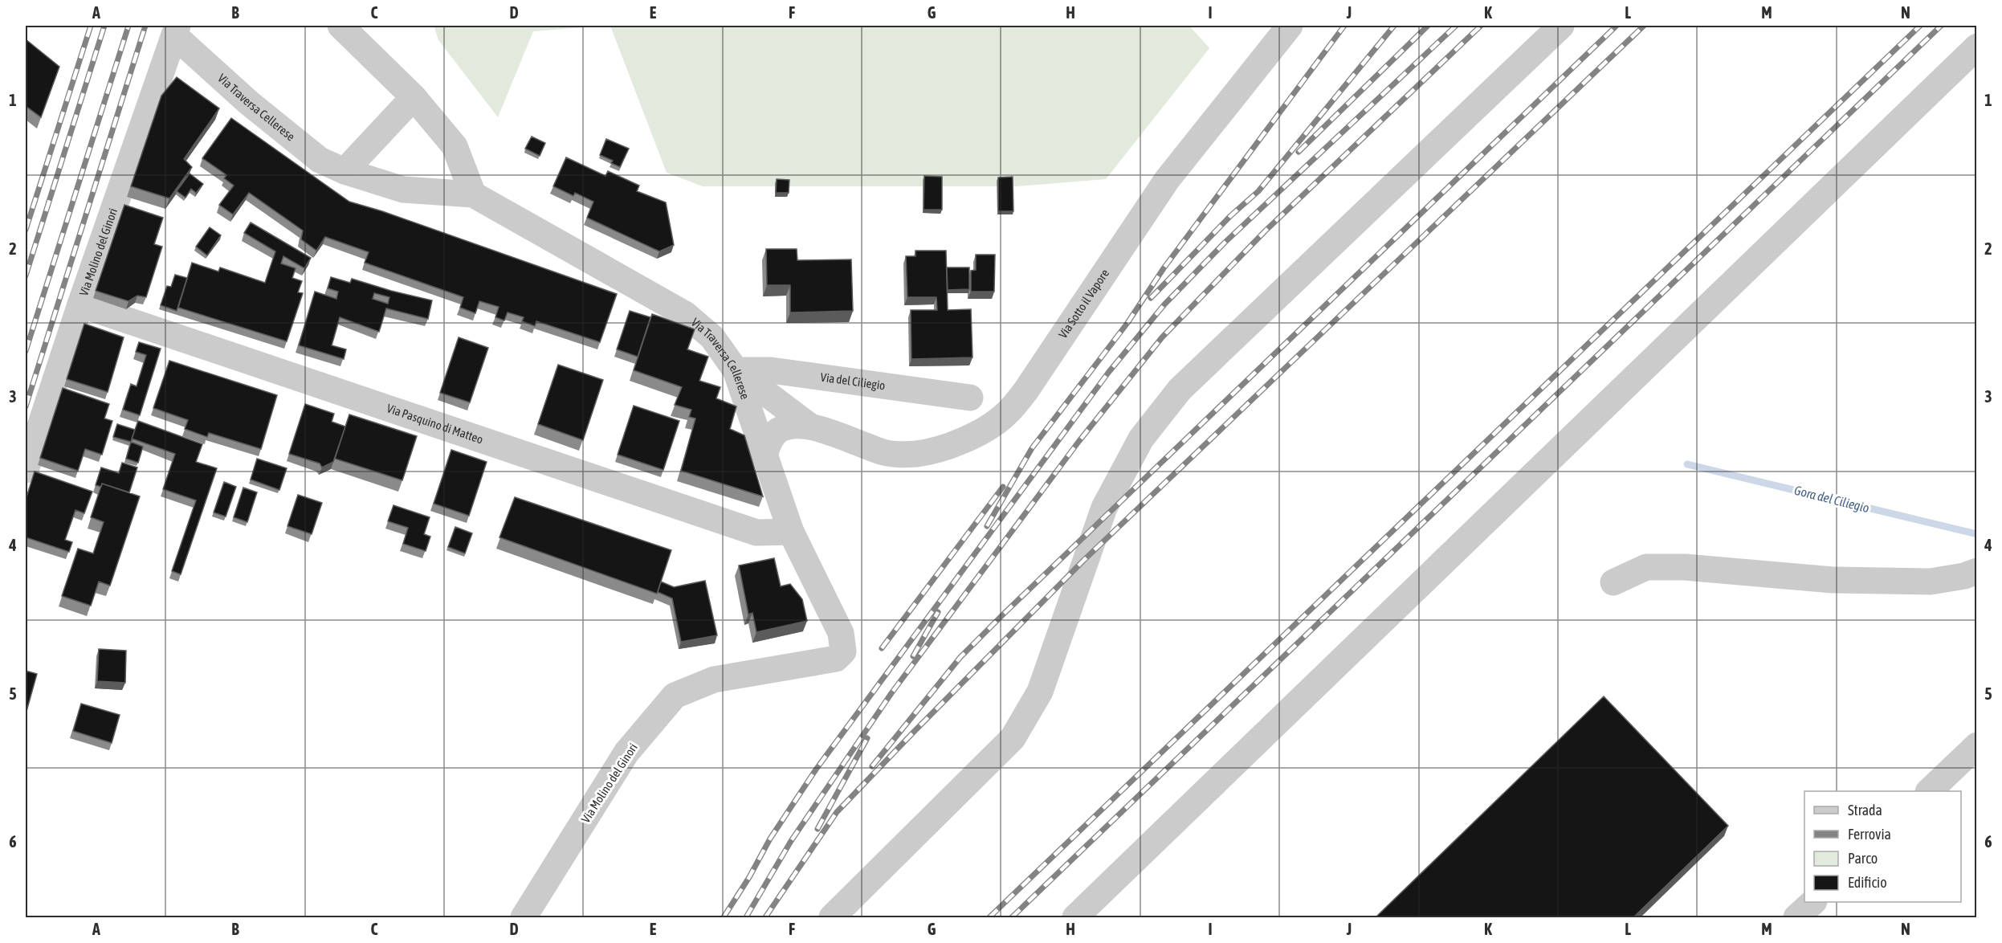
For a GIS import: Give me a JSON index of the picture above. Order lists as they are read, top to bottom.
{
  "streets": {
    "street": [
      "Via Traversa Cellerese",
      "Via Molino del Ginori",
      "Via Sotto il Vapore",
      "Via del Ciliegio",
      "Via Pasquino di Matteo"
    ]
  },
  "crossings": [
    ["Via Traversa Cellerese", "Via Molino del Ginori"],
    ["Via Traversa Cellerese", "Via Sotto il Vapore"],
    ["Via Traversa Cellerese", "Via del Ciliegio"],
    ["Via Traversa Cellerese", "Via Pasquino di Matteo"],
    ["Via Molino del Ginori", "Via Pasquino di Matteo"],
    ["Via Sotto il Vapore", "Via del Ciliegio"]
  ],
  "water": ["Gora del Ciliegio"],
  "legend": [
    "Strada",
    "Ferrovia",
    "Parco",
    "Edificio"
  ],
  "grid": {
    "columns": [
      "A",
      "B",
      "C",
      "D",
      "E",
      "F",
      "G",
      "H",
      "I",
      "J",
      "K",
      "L",
      "M",
      "N"
    ],
    "rows": [
      "1",
      "2",
      "3",
      "4",
      "5",
      "6"
    ]
  }
}
